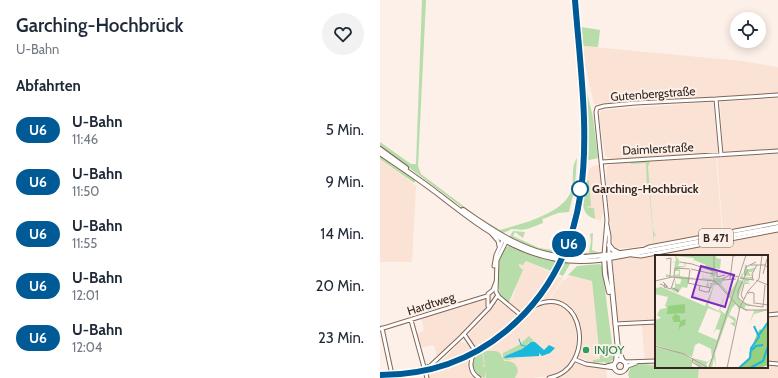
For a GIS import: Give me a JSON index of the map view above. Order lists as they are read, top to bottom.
{
  "streets": {
    "main road": ["B 471"],
    "street": ["Gutenbergstraße", "Daimlerstraße", "Hardtweg"]
  },
  "crossings": [
    ["Gutenbergstraße", "Daimlerstraße"]
  ],
  "places": ["Garching-Hochbrück", "INJOY"],
  "lines": ["metro line U6"],
  "page": {
    "heading": [
      ["Garching-Hochbrück", "U-Bahn"],
      "Abfahrten"
    ],
    "on_map": "U6",
    "list": [
      {
        "mark": "U6",
        "name": "U-Bahn",
        "note": "11:46",
        "value": "5 Min."
      },
      {
        "mark": "U6",
        "name": "U-Bahn",
        "note": "11:50",
        "value": "9 Min."
      },
      {
        "mark": "U6",
        "name": "U-Bahn",
        "note": "11:55",
        "value": "14 Min."
      },
      {
        "mark": "U6",
        "name": "U-Bahn",
        "note": "12:01",
        "value": "20 Min."
      },
      {
        "mark": "U6",
        "name": "U-Bahn",
        "note": "12:04",
        "value": "23 Min."
      }
    ]
  }
}
